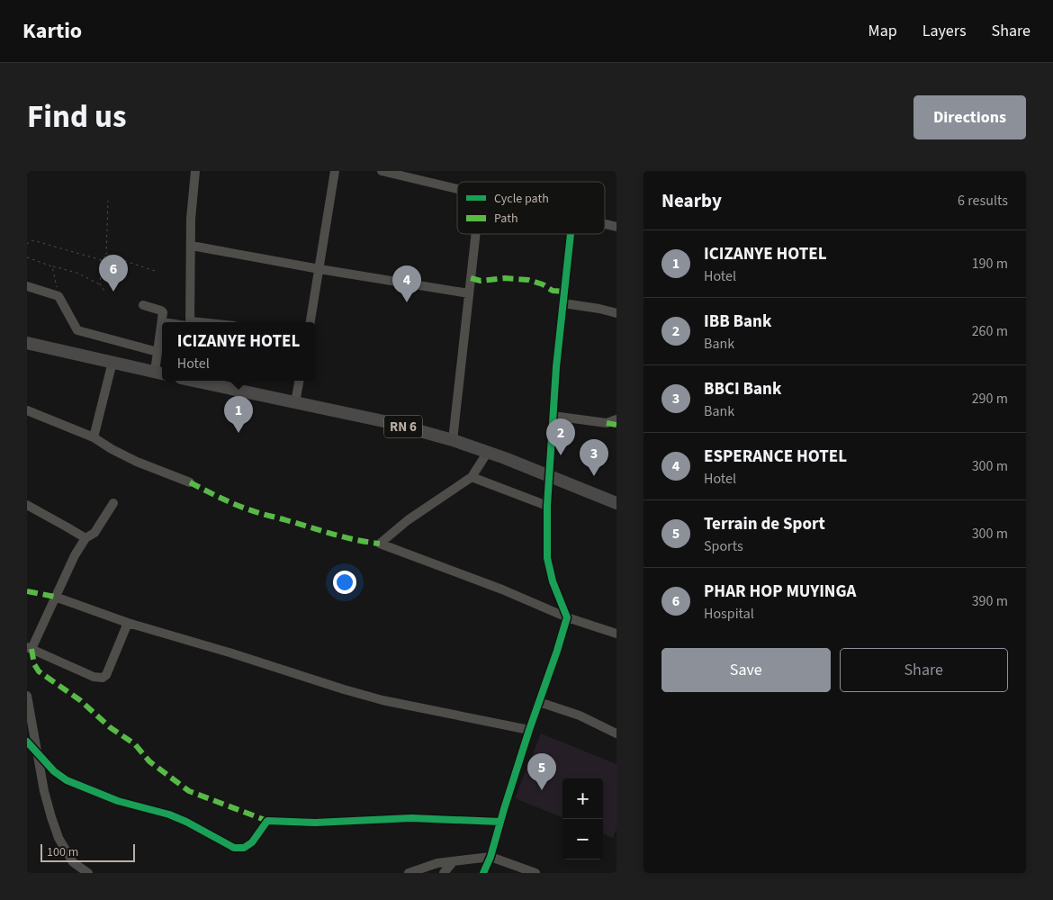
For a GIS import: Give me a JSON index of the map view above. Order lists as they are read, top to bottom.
{
  "streets": {
    "main road": ["RN 6"]
  },
  "legend": ["Cycle path", "Path"],
  "scale_bar": "100 m",
  "page": {
    "header": "Kartio",
    "nav": ["Map", "Layers", "Share"],
    "title": "Find us",
    "buttons": [
      "Directions",
      ["Save", "Share"]
    ],
    "heading": ["Nearby", "6 results"],
    "list": [
      {
        "mark": "1",
        "name": "ICIZANYE HOTEL",
        "note": "Hotel",
        "value": "190 m"
      },
      {
        "mark": "2",
        "name": "IBB Bank",
        "note": "Bank",
        "value": "260 m"
      },
      {
        "mark": "3",
        "name": "BBCI Bank",
        "note": "Bank",
        "value": "290 m"
      },
      {
        "mark": "4",
        "name": "ESPERANCE HOTEL",
        "note": "Hotel",
        "value": "300 m"
      },
      {
        "mark": "5",
        "name": "Terrain de Sport",
        "note": "Sports",
        "value": "300 m"
      },
      {
        "mark": "6",
        "name": "PHAR HOP MUYINGA",
        "note": "Hospital",
        "value": "390 m"
      }
    ],
    "pins": [
      "6",
      "4",
      "1",
      "2",
      "3",
      "5"
    ],
    "popup": ["ICIZANYE HOTEL", "Hotel"],
    "map_buttons": ["+", "−"],
    "scale": "100 m"
  }
}
